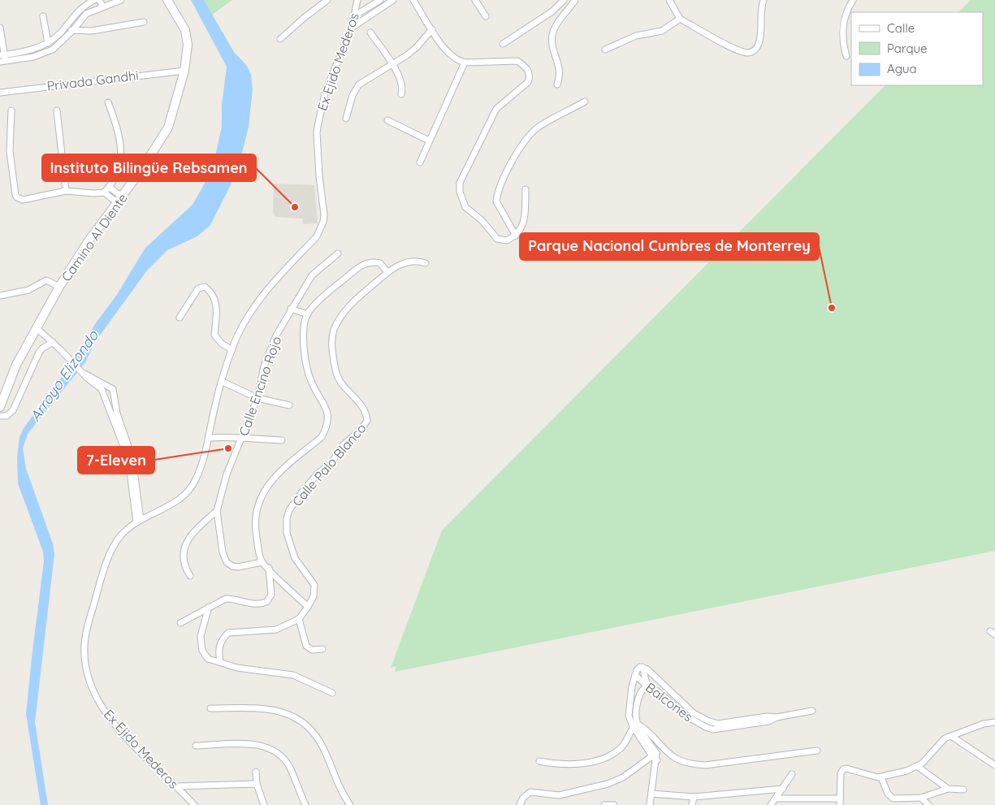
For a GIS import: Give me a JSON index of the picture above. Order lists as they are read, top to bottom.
{
  "streets": {
    "street": [
      "Ex Ejido Mederos",
      "Privada Gandhi",
      "Camino Al Diente",
      "Calle Encino Rojo",
      "Calle Palo Blanco",
      "Balcones"
    ]
  },
  "crossings": [
    ["Privada Gandhi", "Camino Al Diente"]
  ],
  "water": ["Arroyo Elizondo"],
  "places": ["Instituto Bilingüe Rebsamen", "Parque Nacional Cumbres de Monterrey", "7-Eleven"],
  "legend": ["Calle", "Parque", "Agua"]
}
